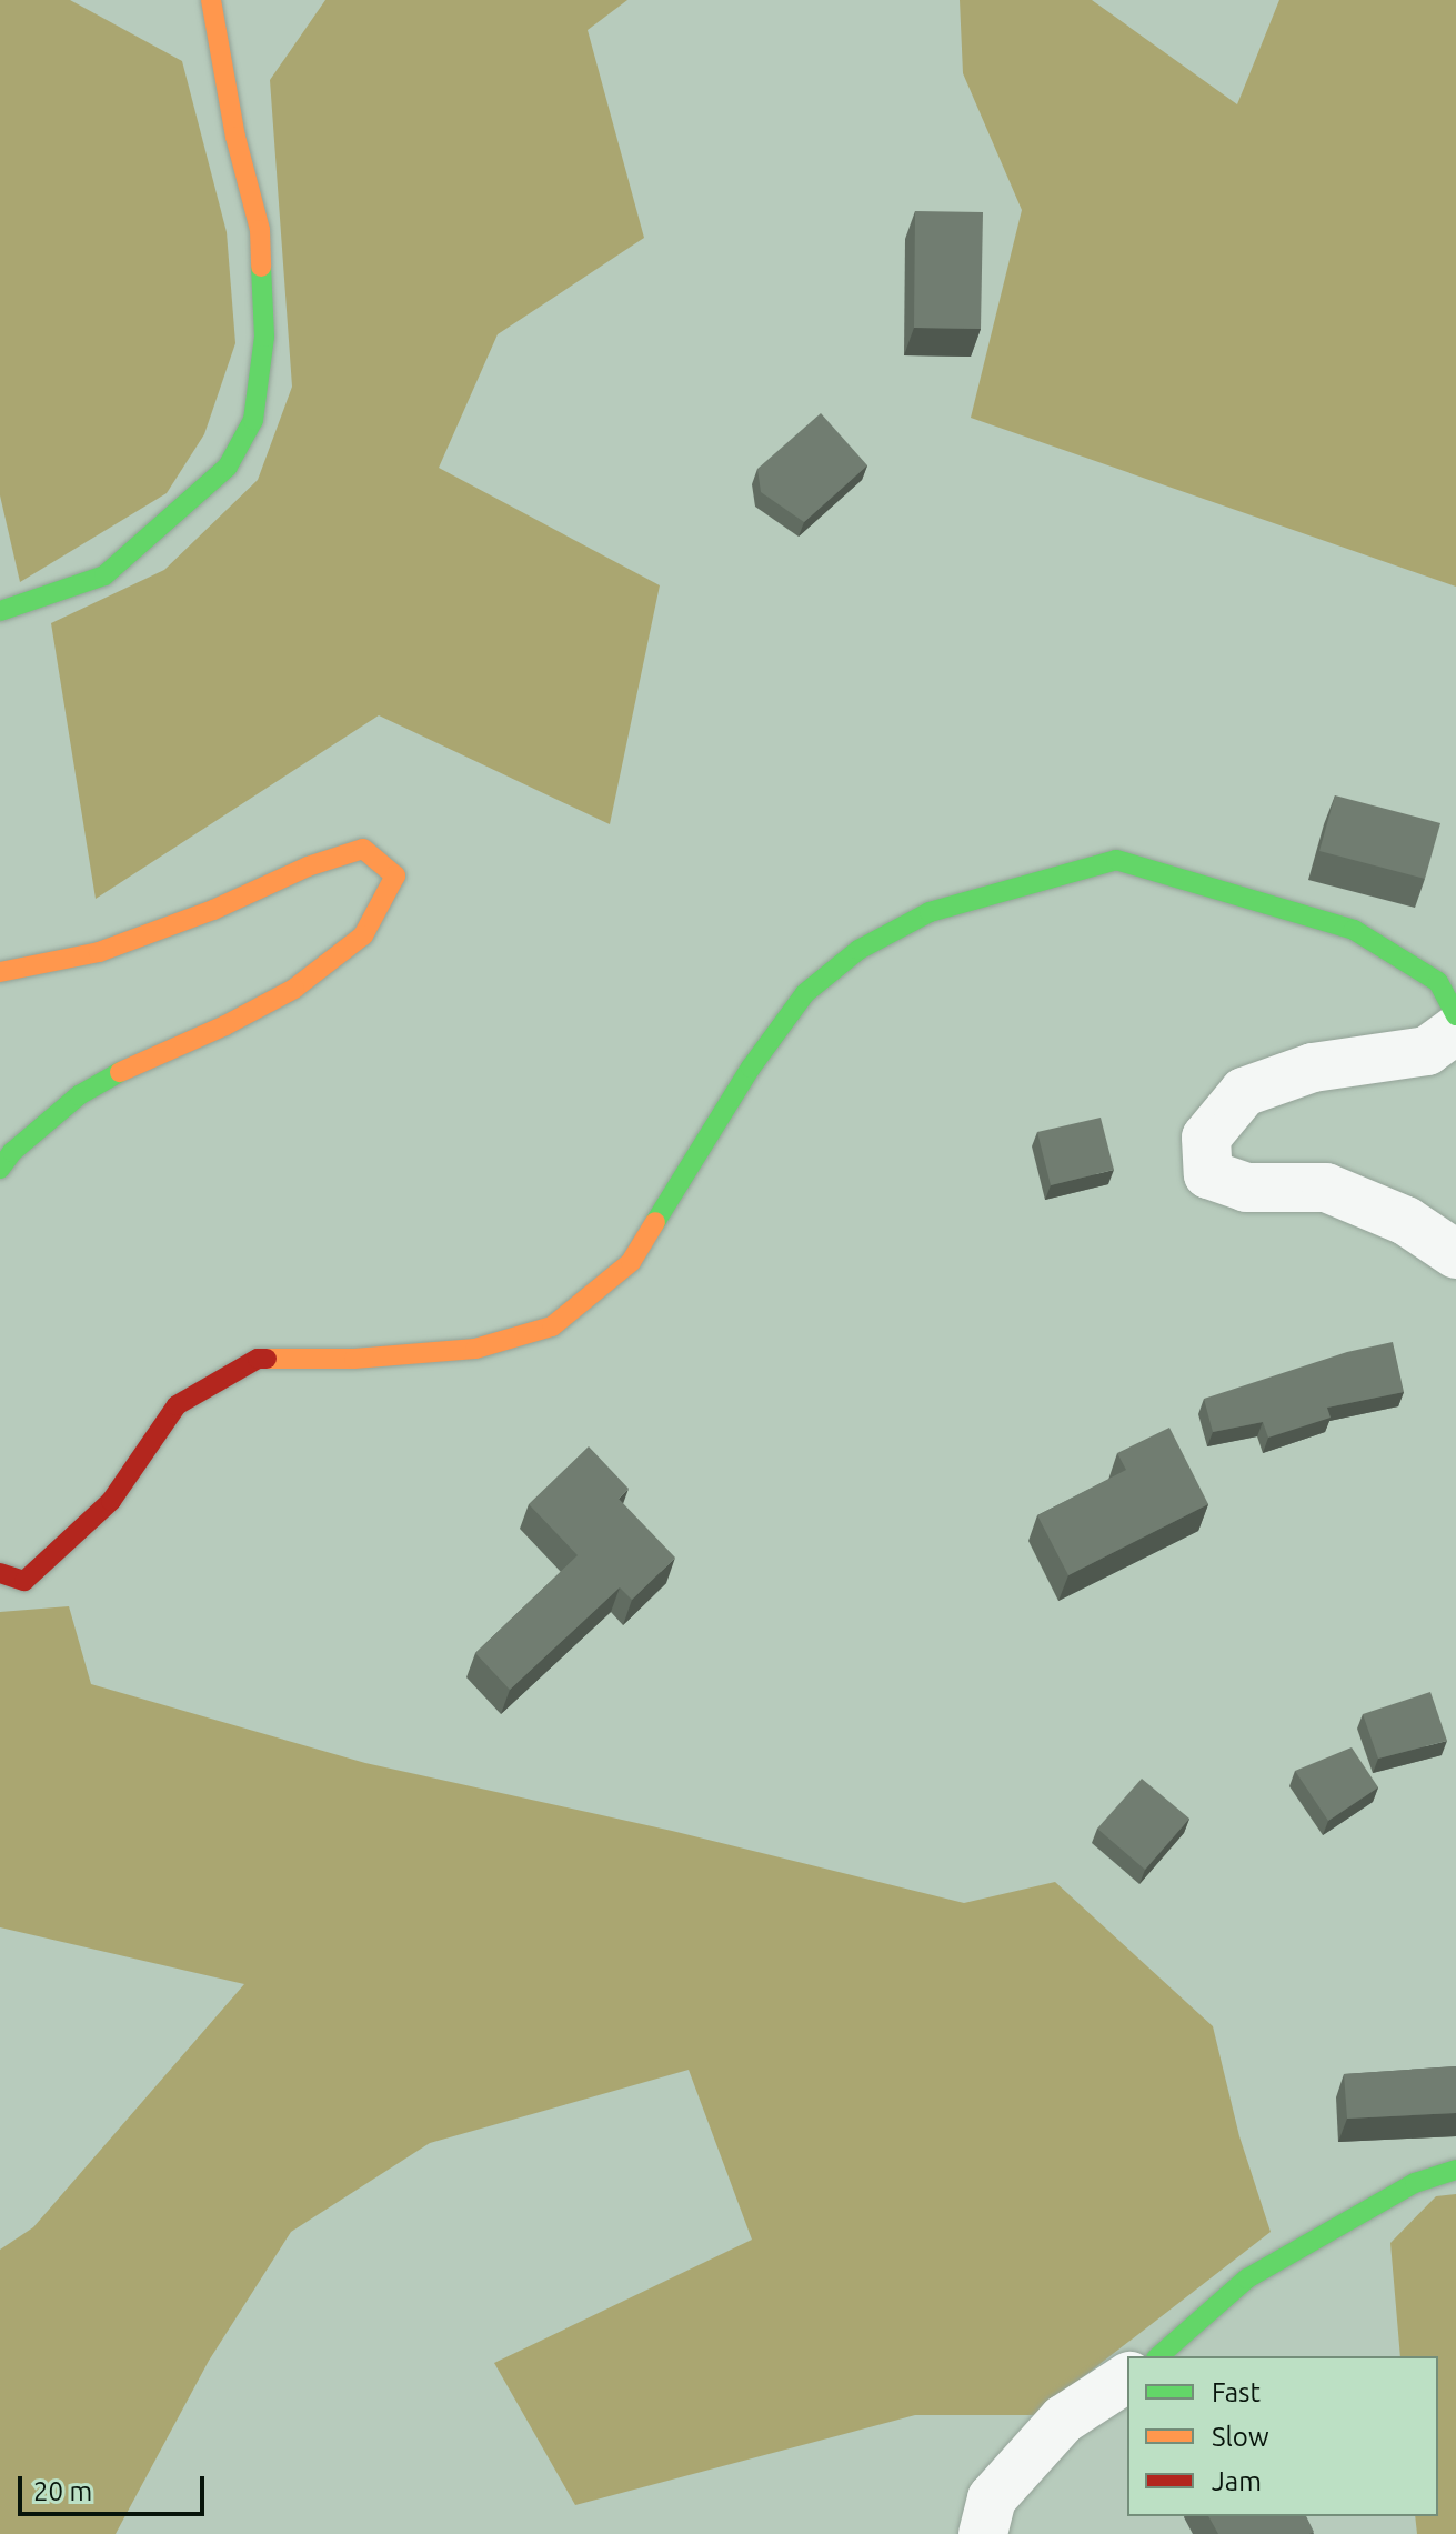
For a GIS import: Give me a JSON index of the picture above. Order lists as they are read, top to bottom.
{
  "legend": ["Fast", "Slow", "Jam"],
  "scale_bar": "20 m"
}
